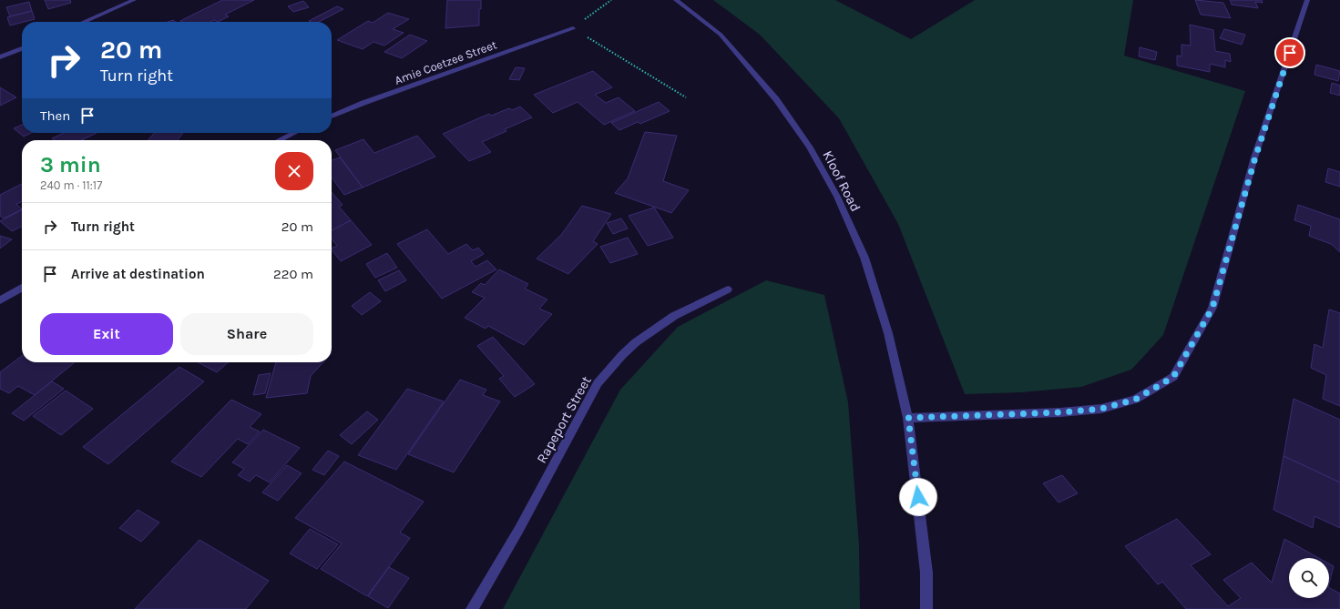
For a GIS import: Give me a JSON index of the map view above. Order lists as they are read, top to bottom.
{
  "streets": {
    "street": ["Amie Coetzee Street", "Kloof Road", "Rapeport Street"]
  },
  "page": {
    "turn": ["20 m", "Turn right"],
    "then": "Then",
    "heading": ["3 min", "240 m · 11:17"],
    "list": [
      {
        "name": "Turn right",
        "value": "20 m"
      },
      {
        "name": "Arrive at destination",
        "value": "220 m"
      }
    ],
    "buttons": ["Exit", "Share"]
  }
}
